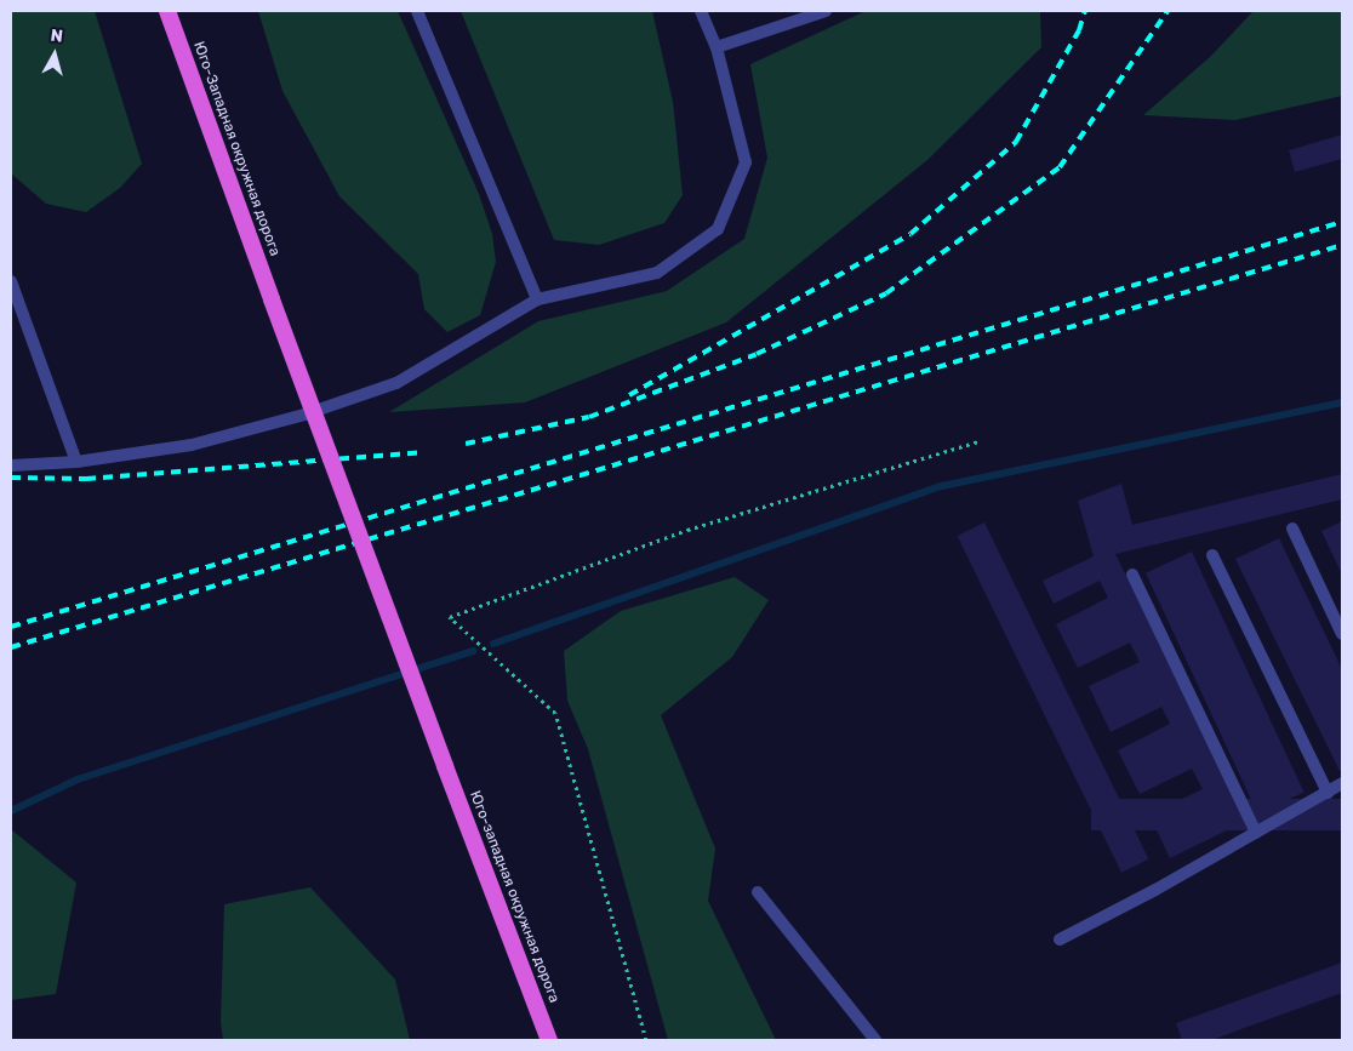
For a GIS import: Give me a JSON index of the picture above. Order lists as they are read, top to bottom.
{
  "streets": {
    "highway": ["Юго-Западная окружная дорога", "Юго-западная окружная дорога"]
  },
  "crossings": [
    ["Юго-Западная окружная дорога", "Юго-западная окружная дорога"]
  ],
  "north": "top"
}
